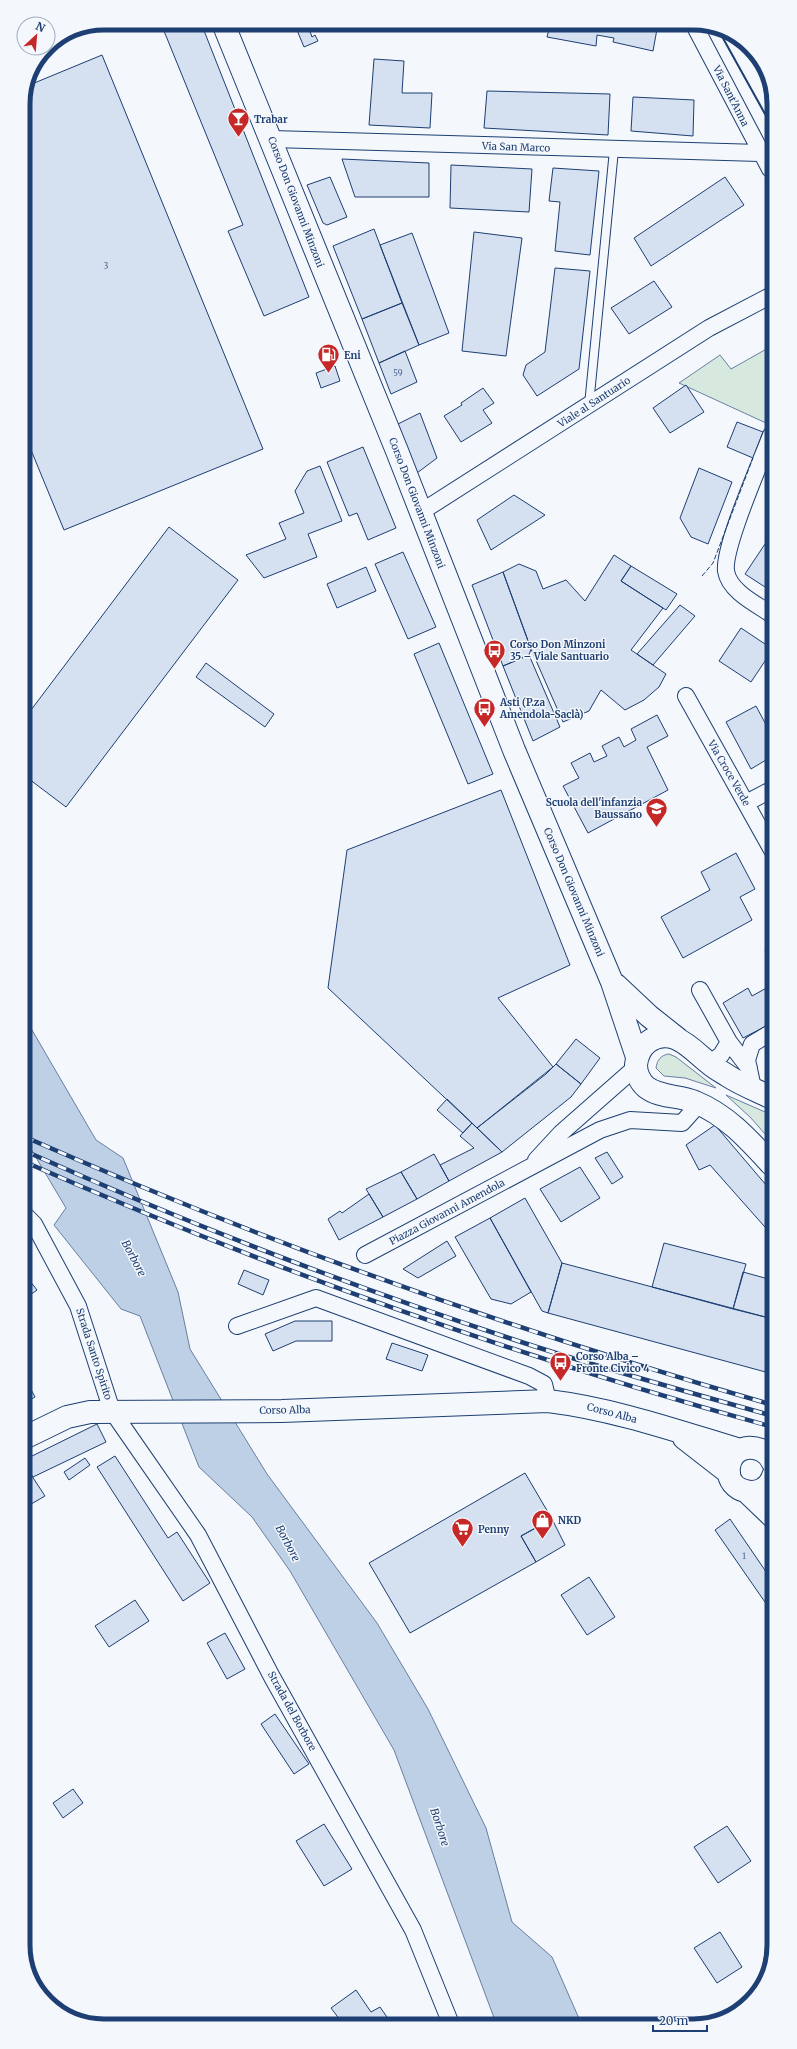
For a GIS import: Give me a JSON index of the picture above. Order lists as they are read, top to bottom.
{
  "streets": {
    "main road": ["Corso Don Giovanni Minzoni", "Piazza Giovanni Amendola", "Corso Alba"],
    "street": [
      "Via Sant'Anna",
      "Via San Marco",
      "Viale al Santuario",
      "Via Croce Verde",
      "Strada Santo Spirito",
      "Strada del Borbore"
    ]
  },
  "crossings": [
    ["Via Sant'Anna", "Via San Marco"],
    ["Via San Marco", "Corso Don Giovanni Minzoni"],
    ["Corso Don Giovanni Minzoni", "Viale al Santuario"],
    ["Corso Don Giovanni Minzoni", "Piazza Giovanni Amendola"],
    ["Strada Santo Spirito", "Corso Alba"],
    ["Strada Santo Spirito", "Strada del Borbore"],
    ["Corso Alba", "Strada del Borbore"]
  ],
  "water": ["Borbore"],
  "places": {
    "bar": ["Trabar"],
    "fuel station": ["Eni"],
    "bus stop": ["Corso Don Minzoni 35 – Viale Santuario", "Asti (P.za Amendola-Saclà)", "Corso Alba – Fronte Civico 4"],
    "school or university": ["Scuola dell'infanzia Baussano"],
    "shop": ["NKD"],
    "supermarket": ["Penny"]
  },
  "house_numbers": ["3", "59", "1"],
  "scale_bar": "20 m",
  "north": "top right"
}
